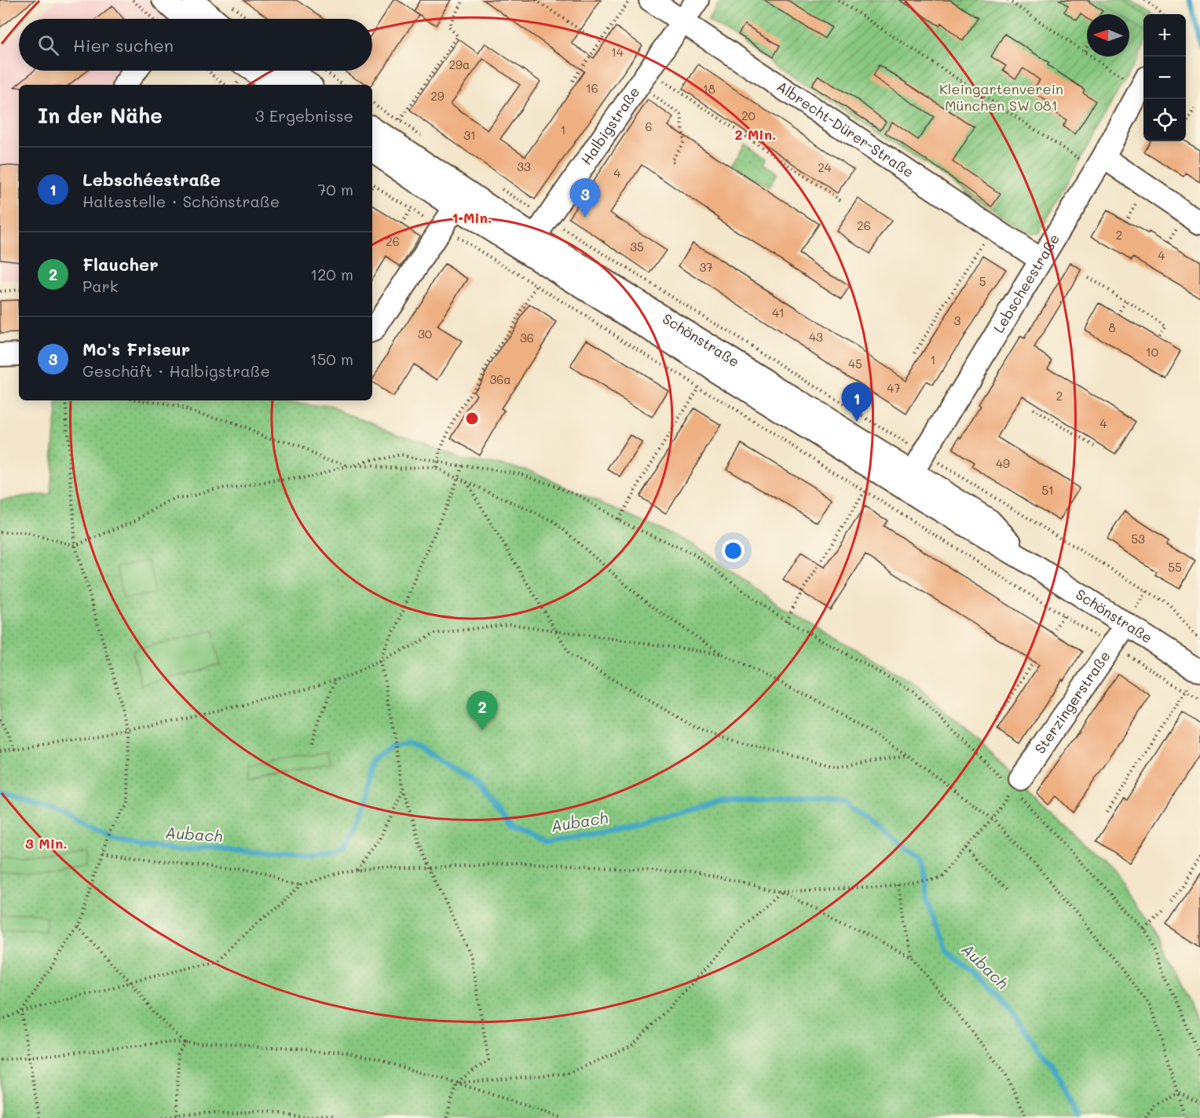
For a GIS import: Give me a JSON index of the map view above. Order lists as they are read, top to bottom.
{
  "streets": {
    "street": [
      "Halbigstraße",
      "Albrecht-Dürer-Straße",
      "Lebscheestraße",
      "Schönstraße",
      "Sterzingerstraße"
    ]
  },
  "crossings": [
    ["Halbigstraße", "Albrecht-Dürer-Straße"],
    ["Halbigstraße", "Schönstraße"],
    ["Albrecht-Dürer-Straße", "Lebscheestraße"],
    ["Lebscheestraße", "Schönstraße"],
    ["Schönstraße", "Sterzingerstraße"]
  ],
  "water": ["Aubach"],
  "parks": ["Kleingartenverein München SW 081"],
  "house_numbers": [
    "14",
    "29a",
    "16",
    "18",
    "29",
    "20",
    "6",
    "1",
    "31",
    "33",
    "24",
    "4",
    "26",
    "2",
    "26",
    "35",
    "4",
    "37",
    "5",
    "41",
    "3",
    "8",
    "30",
    "43",
    "36",
    "10",
    "1",
    "45",
    "36a",
    "47",
    "2",
    "4",
    "49",
    "51",
    "53",
    "55"
  ],
  "north": "left",
  "page": {
    "map_buttons": ["+", "−"],
    "search": "Hier suchen",
    "heading": ["In der Nähe", "3 Ergebnisse"],
    "list": [
      {
        "mark": "1",
        "name": "Lebschéestraße",
        "note": "Haltestelle · Schönstraße",
        "value": "70 m"
      },
      {
        "mark": "2",
        "name": "Flaucher",
        "note": "Park",
        "value": "120 m"
      },
      {
        "mark": "3",
        "name": "Mo's Friseur",
        "note": "Geschäft · Halbigstraße",
        "value": "150 m"
      }
    ],
    "pins": ["3", "1", "2"]
  },
  "rings": ["2 Min.", "1 Min.", "3 Min."]
}
